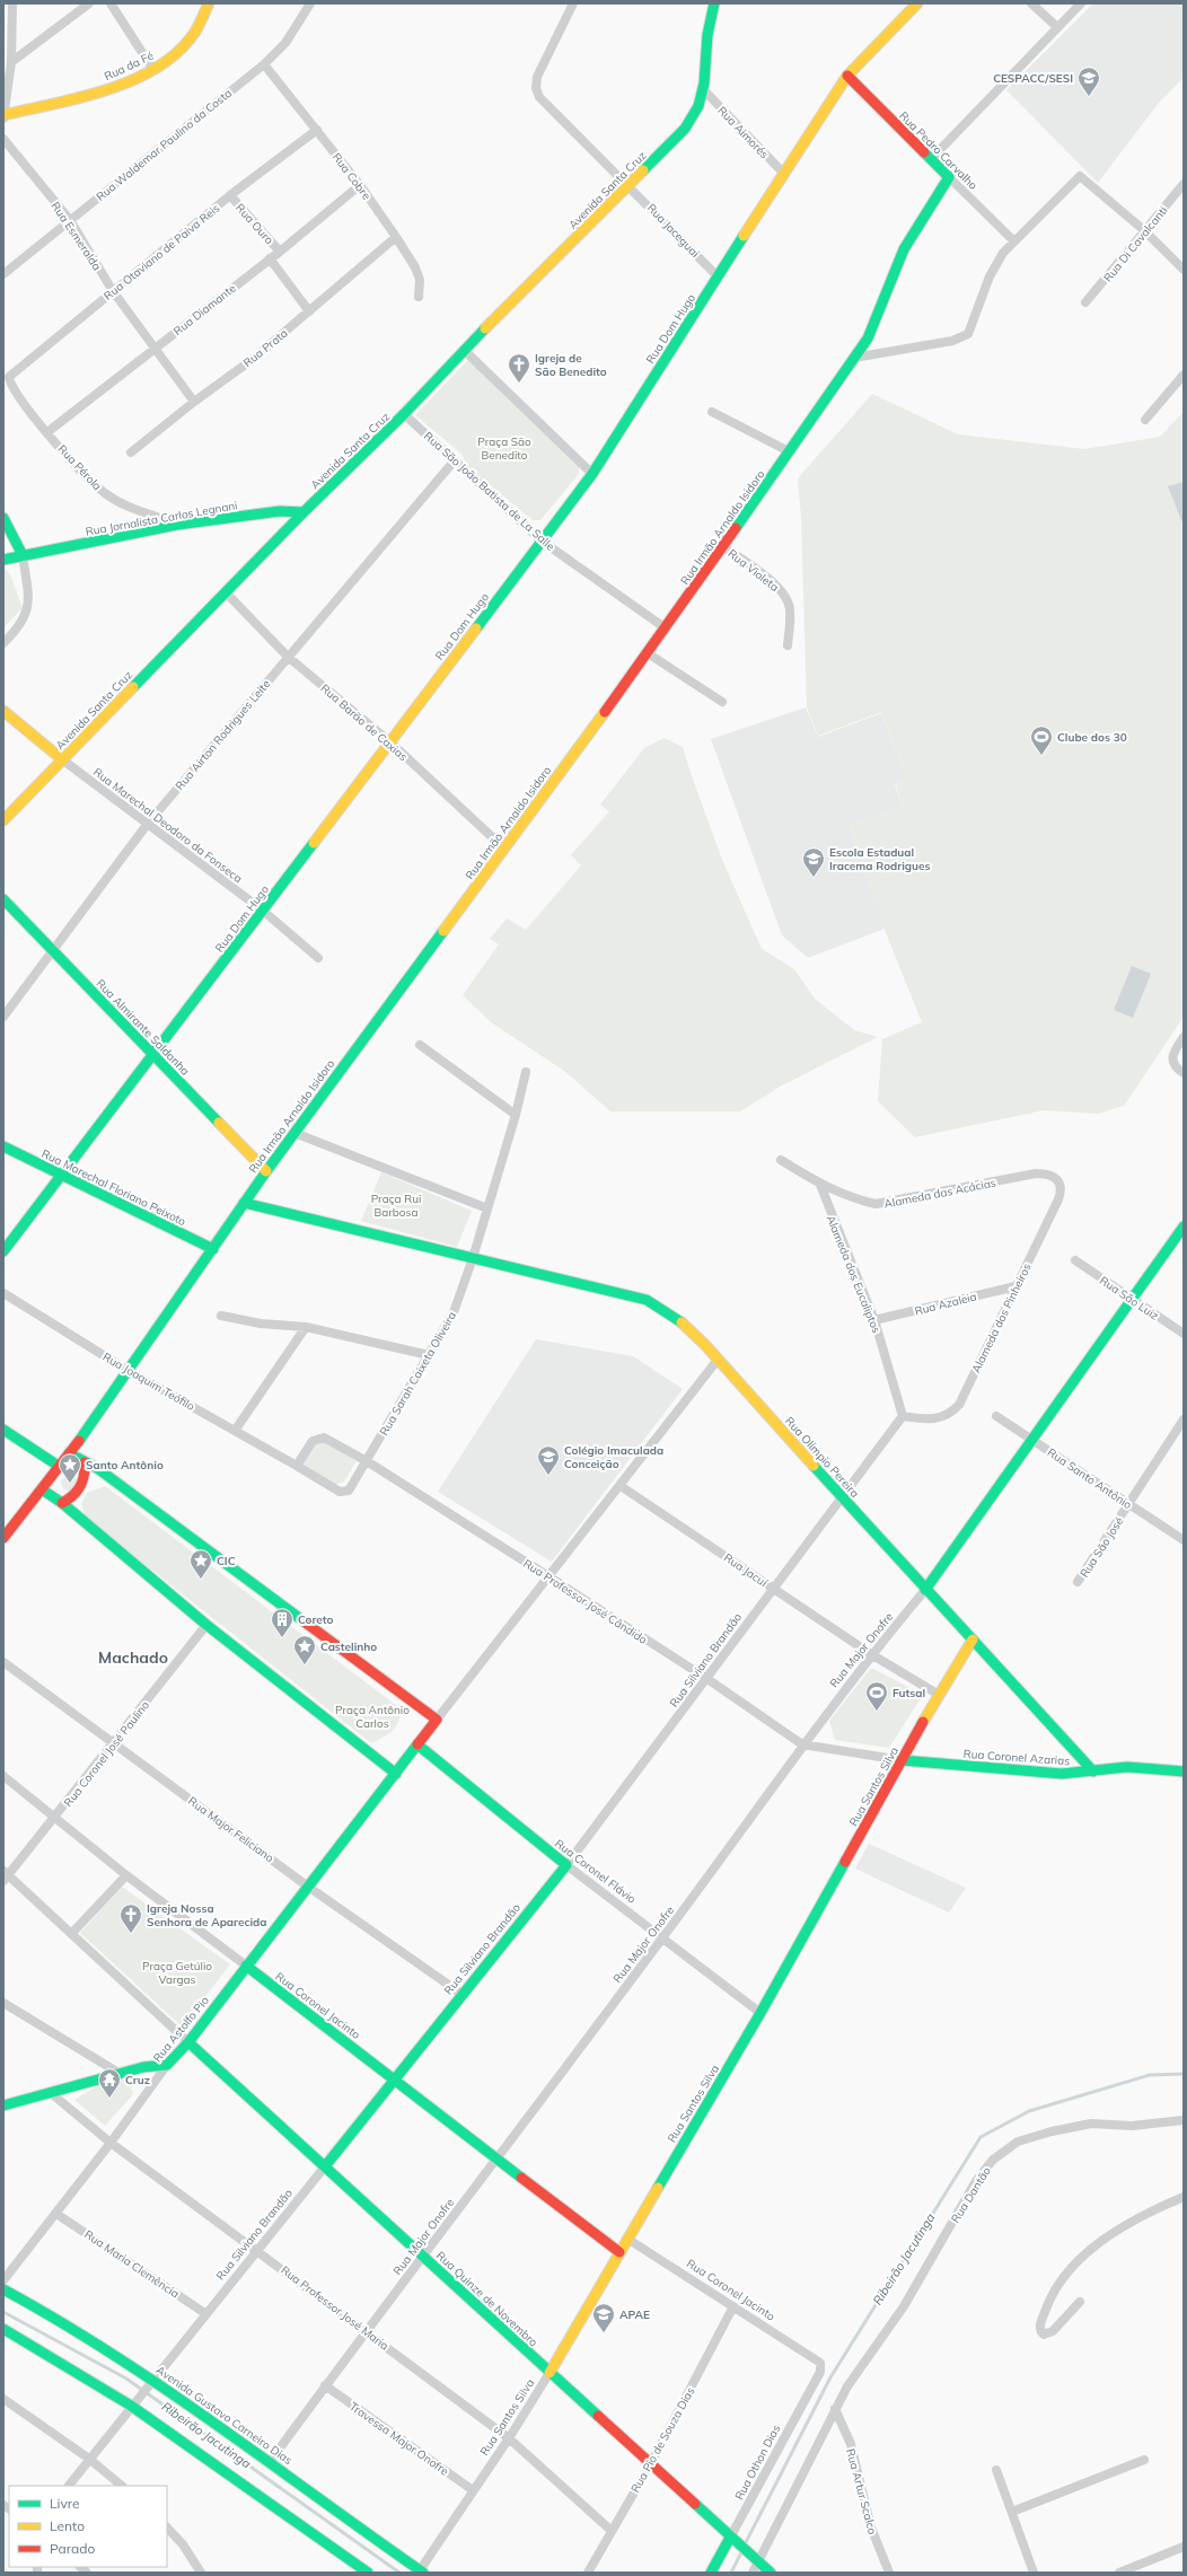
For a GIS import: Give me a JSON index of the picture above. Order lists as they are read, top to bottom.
{
  "streets": {
    "street": [
      "Rua da Fé",
      "Rua Aimorés",
      "Rua Waldemar Paulino da Costa",
      "Rua Pedro Carvalho",
      "Rua Cobre",
      "Avenida Santa Cruz",
      "Rua Ouro",
      "Rua Jaceguai",
      "Rua Esmeralda",
      "Rua Di Cavalcanti",
      "Rua Otaviano de Paiva Reis",
      "Rua Diamante",
      "Rua Dom Hugo",
      "Rua Prata",
      "Rua Pérola",
      "Rua São João Batista de La Salle",
      "Rua Jornalista Carlos Legnani",
      "Rua Irmão Arnaldo Isidoro",
      "Rua Violeta",
      "Rua Barão de Caxias",
      "Rua Airton Rodrigues Leite",
      "Rua Marechal Deodoro da Fonseca",
      "Rua Almirante Saldanha",
      "Rua Marechal Floriano Peixoto",
      "Alameda das Acácias",
      "Alameda dos Eucaliptos",
      "Rua São Luiz",
      "Rua Azaleia",
      "Alameda dos Pinheiros",
      "Rua Sarah Caixeta Oliveira",
      "Rua Joaquim Teófilo",
      "Rua Olímpio Pereira",
      "Rua Santo Antônio",
      "Rua São José",
      "Rua Jacuí",
      "Rua Professor José Cândido",
      "Rua Major Onofre",
      "Rua Silviano Brandão",
      "Rua Coronel José Paulino",
      "Rua Coronel Azarias",
      "Rua Santos Silva",
      "Rua Major Feliciano",
      "Rua Coronel Flávio",
      "Rua Coronel Jacinto",
      "Rua Astolfo Pio",
      "Rua Dantão",
      "Rua Maria Clemência",
      "Rua Quinze de Novembro",
      "Rua Professor José Maria",
      "Avenida Gustavo Carneiro Dias",
      "Travessa Major Onofre",
      "Rua Pio de Souza Dias",
      "Rua Othon Dias",
      "Rua Artur Scalco"
    ]
  },
  "crossings": [
    ["Rua Aimorés", "Avenida Santa Cruz"],
    ["Rua Aimorés", "Rua Dom Hugo"],
    ["Rua Waldemar Paulino da Costa", "Rua Cobre"],
    ["Rua Waldemar Paulino da Costa", "Rua Esmeralda"],
    ["Rua Pedro Carvalho", "Rua Dom Hugo"],
    ["Rua Pedro Carvalho", "Rua Irmão Arnaldo Isidoro"],
    ["Rua Cobre", "Rua Otaviano de Paiva Reis"],
    ["Rua Cobre", "Rua Diamante"],
    ["Rua Cobre", "Rua Prata"],
    ["Avenida Santa Cruz", "Rua Jaceguai"],
    ["Avenida Santa Cruz", "Rua São João Batista de La Salle"],
    ["Avenida Santa Cruz", "Rua Jornalista Carlos Legnani"],
    ["Avenida Santa Cruz", "Rua Barão de Caxias"],
    ["Avenida Santa Cruz", "Rua Marechal Deodoro da Fonseca"],
    ["Rua Ouro", "Rua Otaviano de Paiva Reis"],
    ["Rua Ouro", "Rua Diamante"],
    ["Rua Ouro", "Rua Prata"],
    ["Rua Jaceguai", "Rua Dom Hugo"],
    ["Rua Esmeralda", "Rua Otaviano de Paiva Reis"],
    ["Rua Esmeralda", "Rua Diamante"],
    ["Rua Esmeralda", "Rua Prata"],
    ["Rua Otaviano de Paiva Reis", "Rua Pérola"],
    ["Rua Diamante", "Rua Pérola"],
    ["Rua Dom Hugo", "Rua São João Batista de La Salle"],
    ["Rua Dom Hugo", "Rua Barão de Caxias"],
    ["Rua Dom Hugo", "Rua Marechal Deodoro da Fonseca"],
    ["Rua Dom Hugo", "Rua Almirante Saldanha"],
    ["Rua Dom Hugo", "Rua Marechal Floriano Peixoto"],
    ["Rua Pérola", "Rua Jornalista Carlos Legnani"],
    ["Rua São João Batista de La Salle", "Rua Irmão Arnaldo Isidoro"],
    ["Rua São João Batista de La Salle", "Rua Airton Rodrigues Leite"],
    ["Rua Irmão Arnaldo Isidoro", "Rua Violeta"],
    ["Rua Irmão Arnaldo Isidoro", "Rua Barão de Caxias"],
    ["Rua Irmão Arnaldo Isidoro", "Rua Almirante Saldanha"],
    ["Rua Irmão Arnaldo Isidoro", "Rua Marechal Floriano Peixoto"],
    ["Rua Irmão Arnaldo Isidoro", "Rua Joaquim Teófilo"],
    ["Rua Barão de Caxias", "Rua Airton Rodrigues Leite"],
    ["Rua Airton Rodrigues Leite", "Rua Marechal Deodoro da Fonseca"],
    ["Rua Airton Rodrigues Leite", "Rua Almirante Saldanha"],
    ["Alameda das Acácias", "Alameda dos Eucaliptos"],
    ["Alameda das Acácias", "Alameda dos Pinheiros"],
    ["Alameda dos Eucaliptos", "Rua Azaleia"],
    ["Alameda dos Eucaliptos", "Alameda dos Pinheiros"],
    ["Alameda dos Eucaliptos", "Rua Silviano Brandão"],
    ["Rua São Luiz", "Rua Major Onofre"],
    ["Rua Azaleia", "Alameda dos Pinheiros"],
    ["Alameda dos Pinheiros", "Rua Silviano Brandão"],
    ["Rua Sarah Caixeta Oliveira", "Rua Joaquim Teófilo"],
    ["Rua Sarah Caixeta Oliveira", "Rua Olímpio Pereira"],
    ["Rua Sarah Caixeta Oliveira", "Rua Professor José Cândido"],
    ["Rua Joaquim Teófilo", "Rua Professor José Cândido"],
    ["Rua Olímpio Pereira", "Rua Major Onofre"],
    ["Rua Olímpio Pereira", "Rua Silviano Brandão"],
    ["Rua Olímpio Pereira", "Rua Coronel Azarias"],
    ["Rua Olímpio Pereira", "Rua Santos Silva"],
    ["Rua Santo Antônio", "Rua São José"],
    ["Rua Santo Antônio", "Rua Major Onofre"],
    ["Rua Jacuí", "Rua Major Onofre"],
    ["Rua Jacuí", "Rua Silviano Brandão"],
    ["Rua Jacuí", "Rua Santos Silva"],
    ["Rua Professor José Cândido", "Rua Major Onofre"],
    ["Rua Professor José Cândido", "Rua Silviano Brandão"],
    ["Rua Major Onofre", "Rua Coronel Flávio"],
    ["Rua Major Onofre", "Rua Coronel Jacinto"],
    ["Rua Major Onofre", "Rua Quinze de Novembro"],
    ["Rua Major Onofre", "Rua Professor José Maria"],
    ["Rua Major Onofre", "Avenida Gustavo Carneiro Dias"],
    ["Rua Major Onofre", "Travessa Major Onofre"],
    ["Rua Silviano Brandão", "Rua Major Feliciano"],
    ["Rua Silviano Brandão", "Rua Coronel Flávio"],
    ["Rua Silviano Brandão", "Rua Coronel Jacinto"],
    ["Rua Silviano Brandão", "Rua Maria Clemência"],
    ["Rua Silviano Brandão", "Rua Quinze de Novembro"],
    ["Rua Silviano Brandão", "Rua Professor José Maria"],
    ["Rua Silviano Brandão", "Avenida Gustavo Carneiro Dias"],
    ["Rua Coronel José Paulino", "Rua Major Feliciano"],
    ["Rua Coronel José Paulino", "Rua Coronel Jacinto"],
    ["Rua Coronel Azarias", "Rua Santos Silva"],
    ["Rua Santos Silva", "Rua Coronel Flávio"],
    ["Rua Santos Silva", "Rua Coronel Jacinto"],
    ["Rua Santos Silva", "Rua Quinze de Novembro"],
    ["Rua Santos Silva", "Rua Professor José Maria"],
    ["Rua Santos Silva", "Avenida Gustavo Carneiro Dias"],
    ["Rua Santos Silva", "Travessa Major Onofre"],
    ["Rua Major Feliciano", "Rua Astolfo Pio"],
    ["Rua Coronel Jacinto", "Rua Astolfo Pio"],
    ["Rua Coronel Jacinto", "Rua Pio de Souza Dias"],
    ["Rua Coronel Jacinto", "Rua Othon Dias"],
    ["Rua Astolfo Pio", "Rua Maria Clemência"],
    ["Rua Astolfo Pio", "Rua Quinze de Novembro"],
    ["Rua Astolfo Pio", "Rua Professor José Maria"],
    ["Rua Dantão", "Rua Artur Scalco"],
    ["Rua Quinze de Novembro", "Rua Pio de Souza Dias"],
    ["Rua Quinze de Novembro", "Rua Othon Dias"],
    ["Rua Professor José Maria", "Rua Pio de Souza Dias"]
  ],
  "districts": ["Machado"],
  "water": ["Ribeirão Jacutinga"],
  "parks": [
    "Praça São Benedito",
    "Praça Rui Barbosa",
    "Praça Antônio Carlos",
    "Praça Getúlio Vargas"
  ],
  "places": {
    "school or university": [
      "CESPACC/SESI",
      "Escola Estadual Iracema Rodrigues",
      "Colégio Imaculada Conceição",
      "APAE"
    ],
    "church": ["Igreja de São Benedito", "Igreja Nossa Senhora de Aparecida"],
    "sports": ["Clube dos 30", "Futsal"],
    "place": ["Santo Antônio", "CIC", "Castelinho"],
    "building": ["Coreto"],
    "temple": ["Cruz"]
  },
  "legend": ["Livre", "Lento", "Parado"]
}
